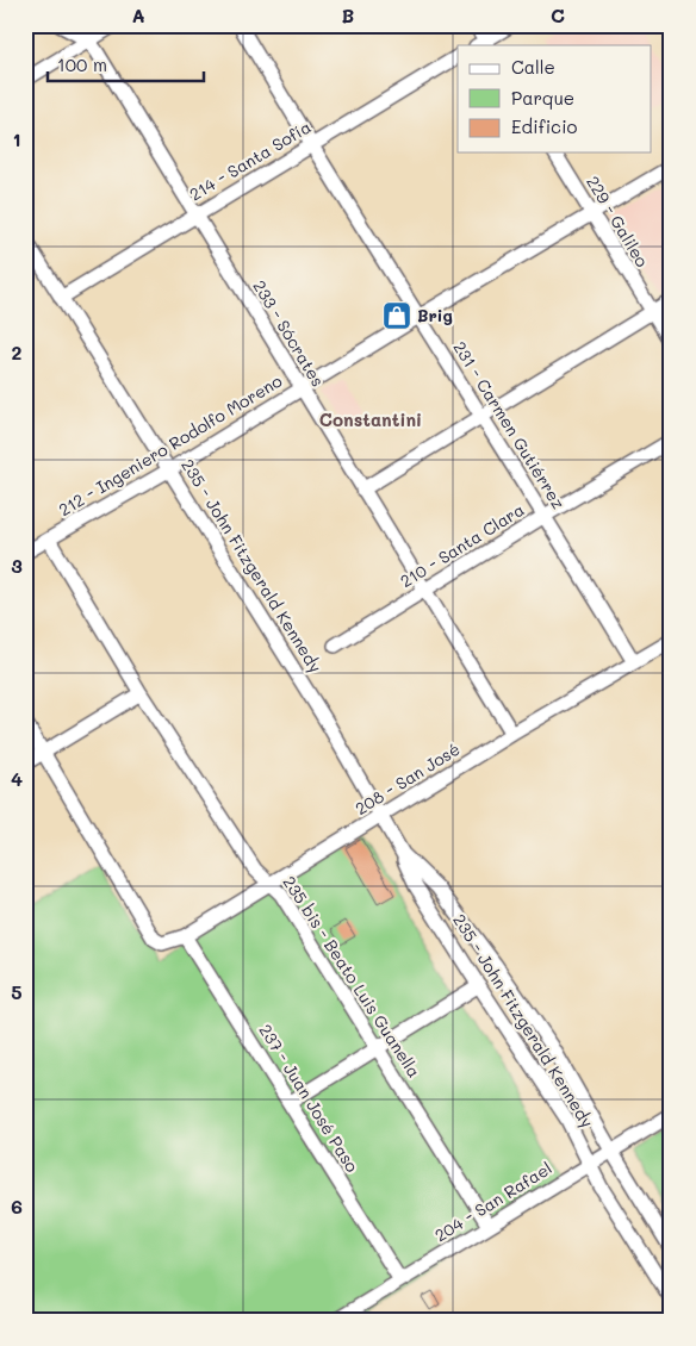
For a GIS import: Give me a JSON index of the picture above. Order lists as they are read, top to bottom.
{
  "streets": {
    "street": [
      "214 - Santa Sofía",
      "229 - Galileo",
      "233 - Sócrates",
      "231 - Carmen Gutiérrez",
      "212 - Ingeniero Rodolfo Moreno",
      "210 - Santa Clara",
      "235 - John Fitzgerald Kennedy",
      "208 - San José",
      "235 bis - Beato Luis Guanella",
      "237 - Juan José Paso",
      "204 - San Rafael"
    ]
  },
  "crossings": [
    ["214 - Santa Sofía", "233 - Sócrates"],
    ["214 - Santa Sofía", "231 - Carmen Gutiérrez"],
    ["214 - Santa Sofía", "235 - John Fitzgerald Kennedy"],
    ["229 - Galileo", "212 - Ingeniero Rodolfo Moreno"],
    ["233 - Sócrates", "212 - Ingeniero Rodolfo Moreno"],
    ["233 - Sócrates", "210 - Santa Clara"],
    ["233 - Sócrates", "208 - San José"],
    ["231 - Carmen Gutiérrez", "212 - Ingeniero Rodolfo Moreno"],
    ["231 - Carmen Gutiérrez", "210 - Santa Clara"],
    ["231 - Carmen Gutiérrez", "208 - San José"],
    ["212 - Ingeniero Rodolfo Moreno", "235 - John Fitzgerald Kennedy"],
    ["212 - Ingeniero Rodolfo Moreno", "235 bis - Beato Luis Guanella"],
    ["235 - John Fitzgerald Kennedy", "208 - San José"],
    ["235 - John Fitzgerald Kennedy", "204 - San Rafael"],
    ["208 - San José", "235 bis - Beato Luis Guanella"],
    ["208 - San José", "237 - Juan José Paso"],
    ["235 bis - Beato Luis Guanella", "204 - San Rafael"],
    ["237 - Juan José Paso", "204 - San Rafael"]
  ],
  "districts": ["Constantini"],
  "places": {
    "shop": ["Brig"]
  },
  "legend": ["Calle", "Parque", "Edificio"],
  "scale_bar": "100 m",
  "grid": {
    "columns": ["A", "B", "C"],
    "rows": [
      "1",
      "2",
      "3",
      "4",
      "5",
      "6"
    ]
  }
}
